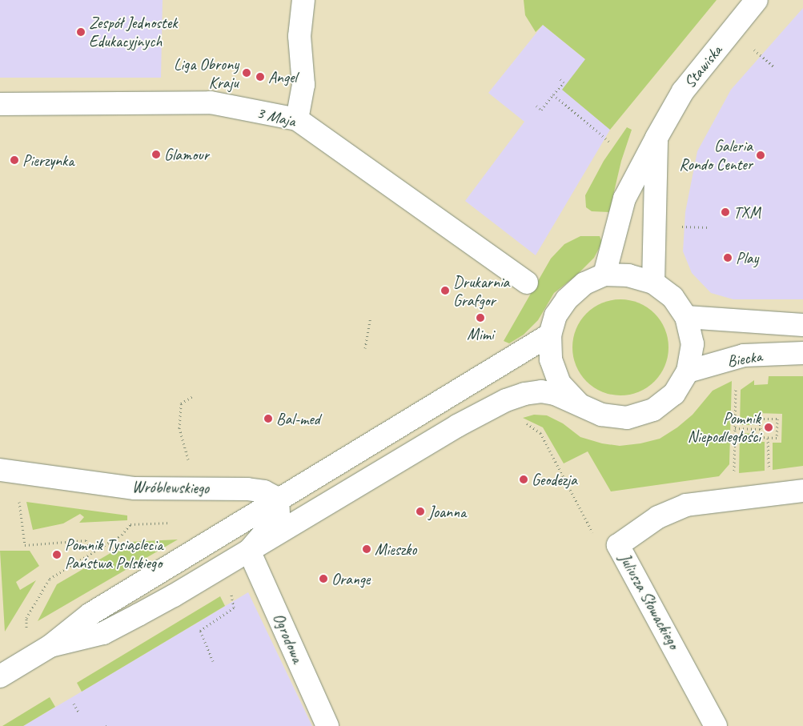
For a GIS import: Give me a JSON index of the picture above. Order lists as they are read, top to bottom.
{
  "streets": {
    "main road": [
      "Stawiska",
      "3 Maja",
      "Biecka",
      "Wróblewskiego",
      "Juliusza Słowackiego",
      "Ogrodowa"
    ]
  },
  "crossings": [
    ["Stawiska", "Biecka"]
  ],
  "places": [
    "Zespół Jednostek Edukacyjnych",
    "Liga Obrony Kraju",
    "Angel",
    "Glamour",
    "Galeria Rondo Center",
    "Pierzynka",
    "TXM",
    "Play",
    "Drukarnia Grafgor",
    "Mimi",
    "Bal-med",
    "Pomnik Niepodległości",
    "Geodezja",
    "Joanna",
    "Mieszko",
    "Pomnik Tysiąclecia Państwa Polskiego",
    "Orange"
  ]
}
